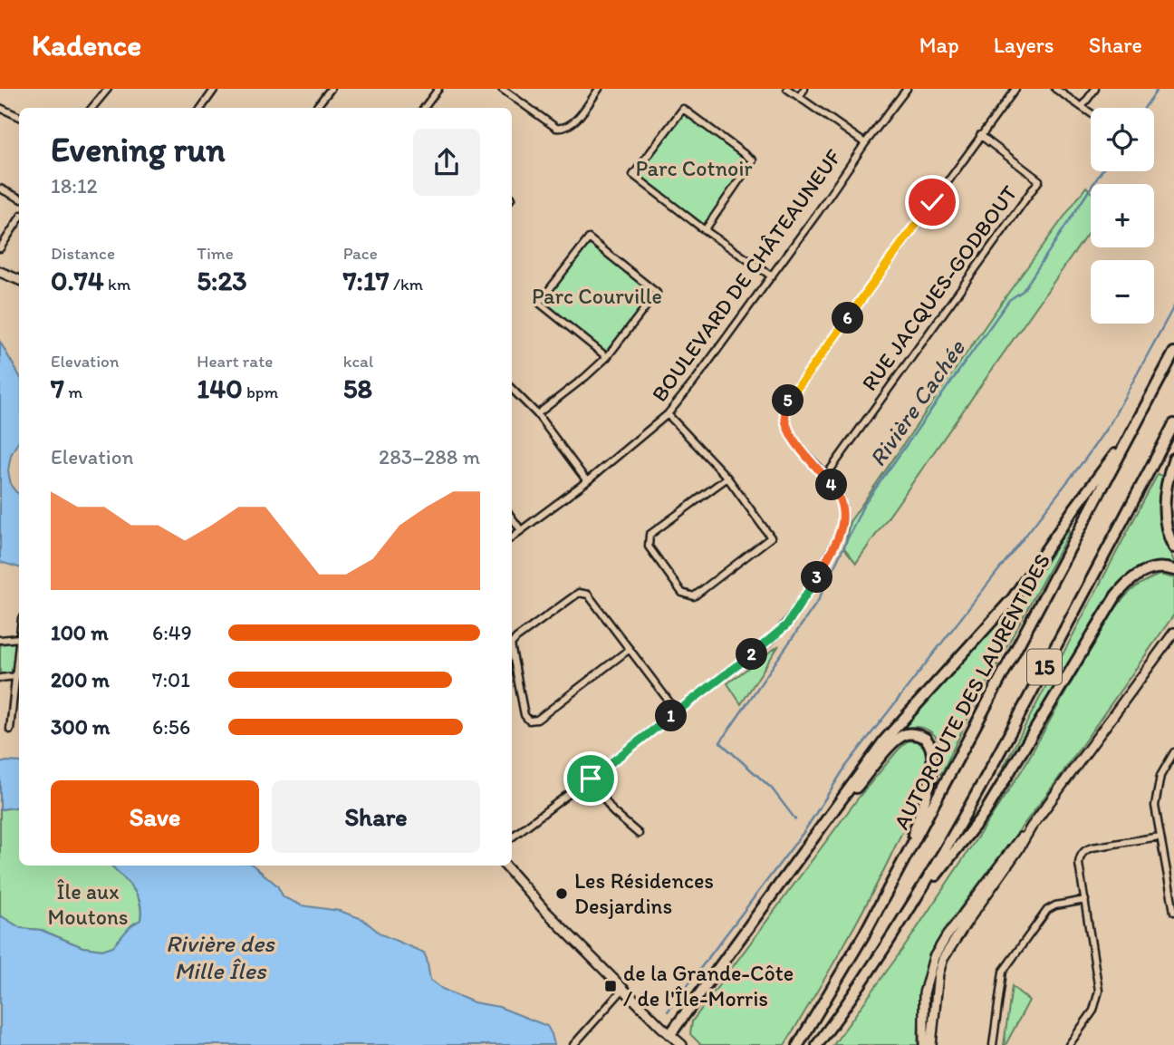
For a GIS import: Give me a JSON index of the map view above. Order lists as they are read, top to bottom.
{
  "streets": {
    "highway": ["15", "AUTOROUTE DES LAURENTIDES"],
    "street": ["BOULEVARD DE CHÂTEAUNEUF", "RUE JACQUES-GODBOUT"]
  },
  "water": ["Rivière Cachée", "Rivière des Mille Îles"],
  "parks": ["Parc Cotnoir", "Parc Courville", "Île aux Moutons"],
  "places": {
    "other": ["Les Résidences Desjardins"],
    "transit": ["de la Grande-Côte / de l'Île-Morris"]
  },
  "page": {
    "header": "Kadence",
    "nav": ["Map", "Layers", "Share"],
    "map_buttons": ["+", "−"],
    "heading": ["Evening run", "18:12"],
    "stats": [
      ["Distance", "0.74 km"],
      ["Time", "5:23"],
      ["Pace", "7:17 /km"],
      ["Elevation", "7 m"],
      ["Heart rate", "140 bpm"],
      ["kcal", "58"]
    ],
    "pins": [
      "6",
      "5",
      "4",
      "3",
      "2",
      "1"
    ],
    "chart": ["Elevation", "283–288 m"],
    "list": [
      {
        "name": "100 m",
        "note": "6:49"
      },
      {
        "name": "200 m",
        "note": "7:01"
      },
      {
        "name": "300 m",
        "note": "6:56"
      }
    ],
    "buttons": ["Save", "Share"]
  }
}
